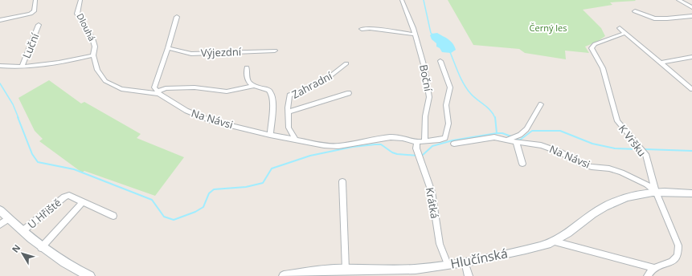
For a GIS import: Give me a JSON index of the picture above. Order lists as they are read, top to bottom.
{
  "streets": {
    "street": [
      "Dlouhá",
      "Luční",
      "Výjezdní",
      "Boční",
      "Zahradní",
      "Na Návsi",
      "K Vršku",
      "Krátká",
      "U Hřiště",
      "Hlučínská"
    ]
  },
  "crossings": [
    ["Dlouhá", "Na Návsi"],
    ["Boční", "Na Návsi"],
    ["Zahradní", "Na Návsi"],
    ["Na Návsi", "K Vršku"],
    ["Na Návsi", "Krátká"],
    ["Na Návsi", "Hlučínská"],
    ["K Vršku", "Hlučínská"],
    ["Krátká", "Hlučínská"]
  ],
  "parks": ["Černý les"],
  "north": "top left"
}
